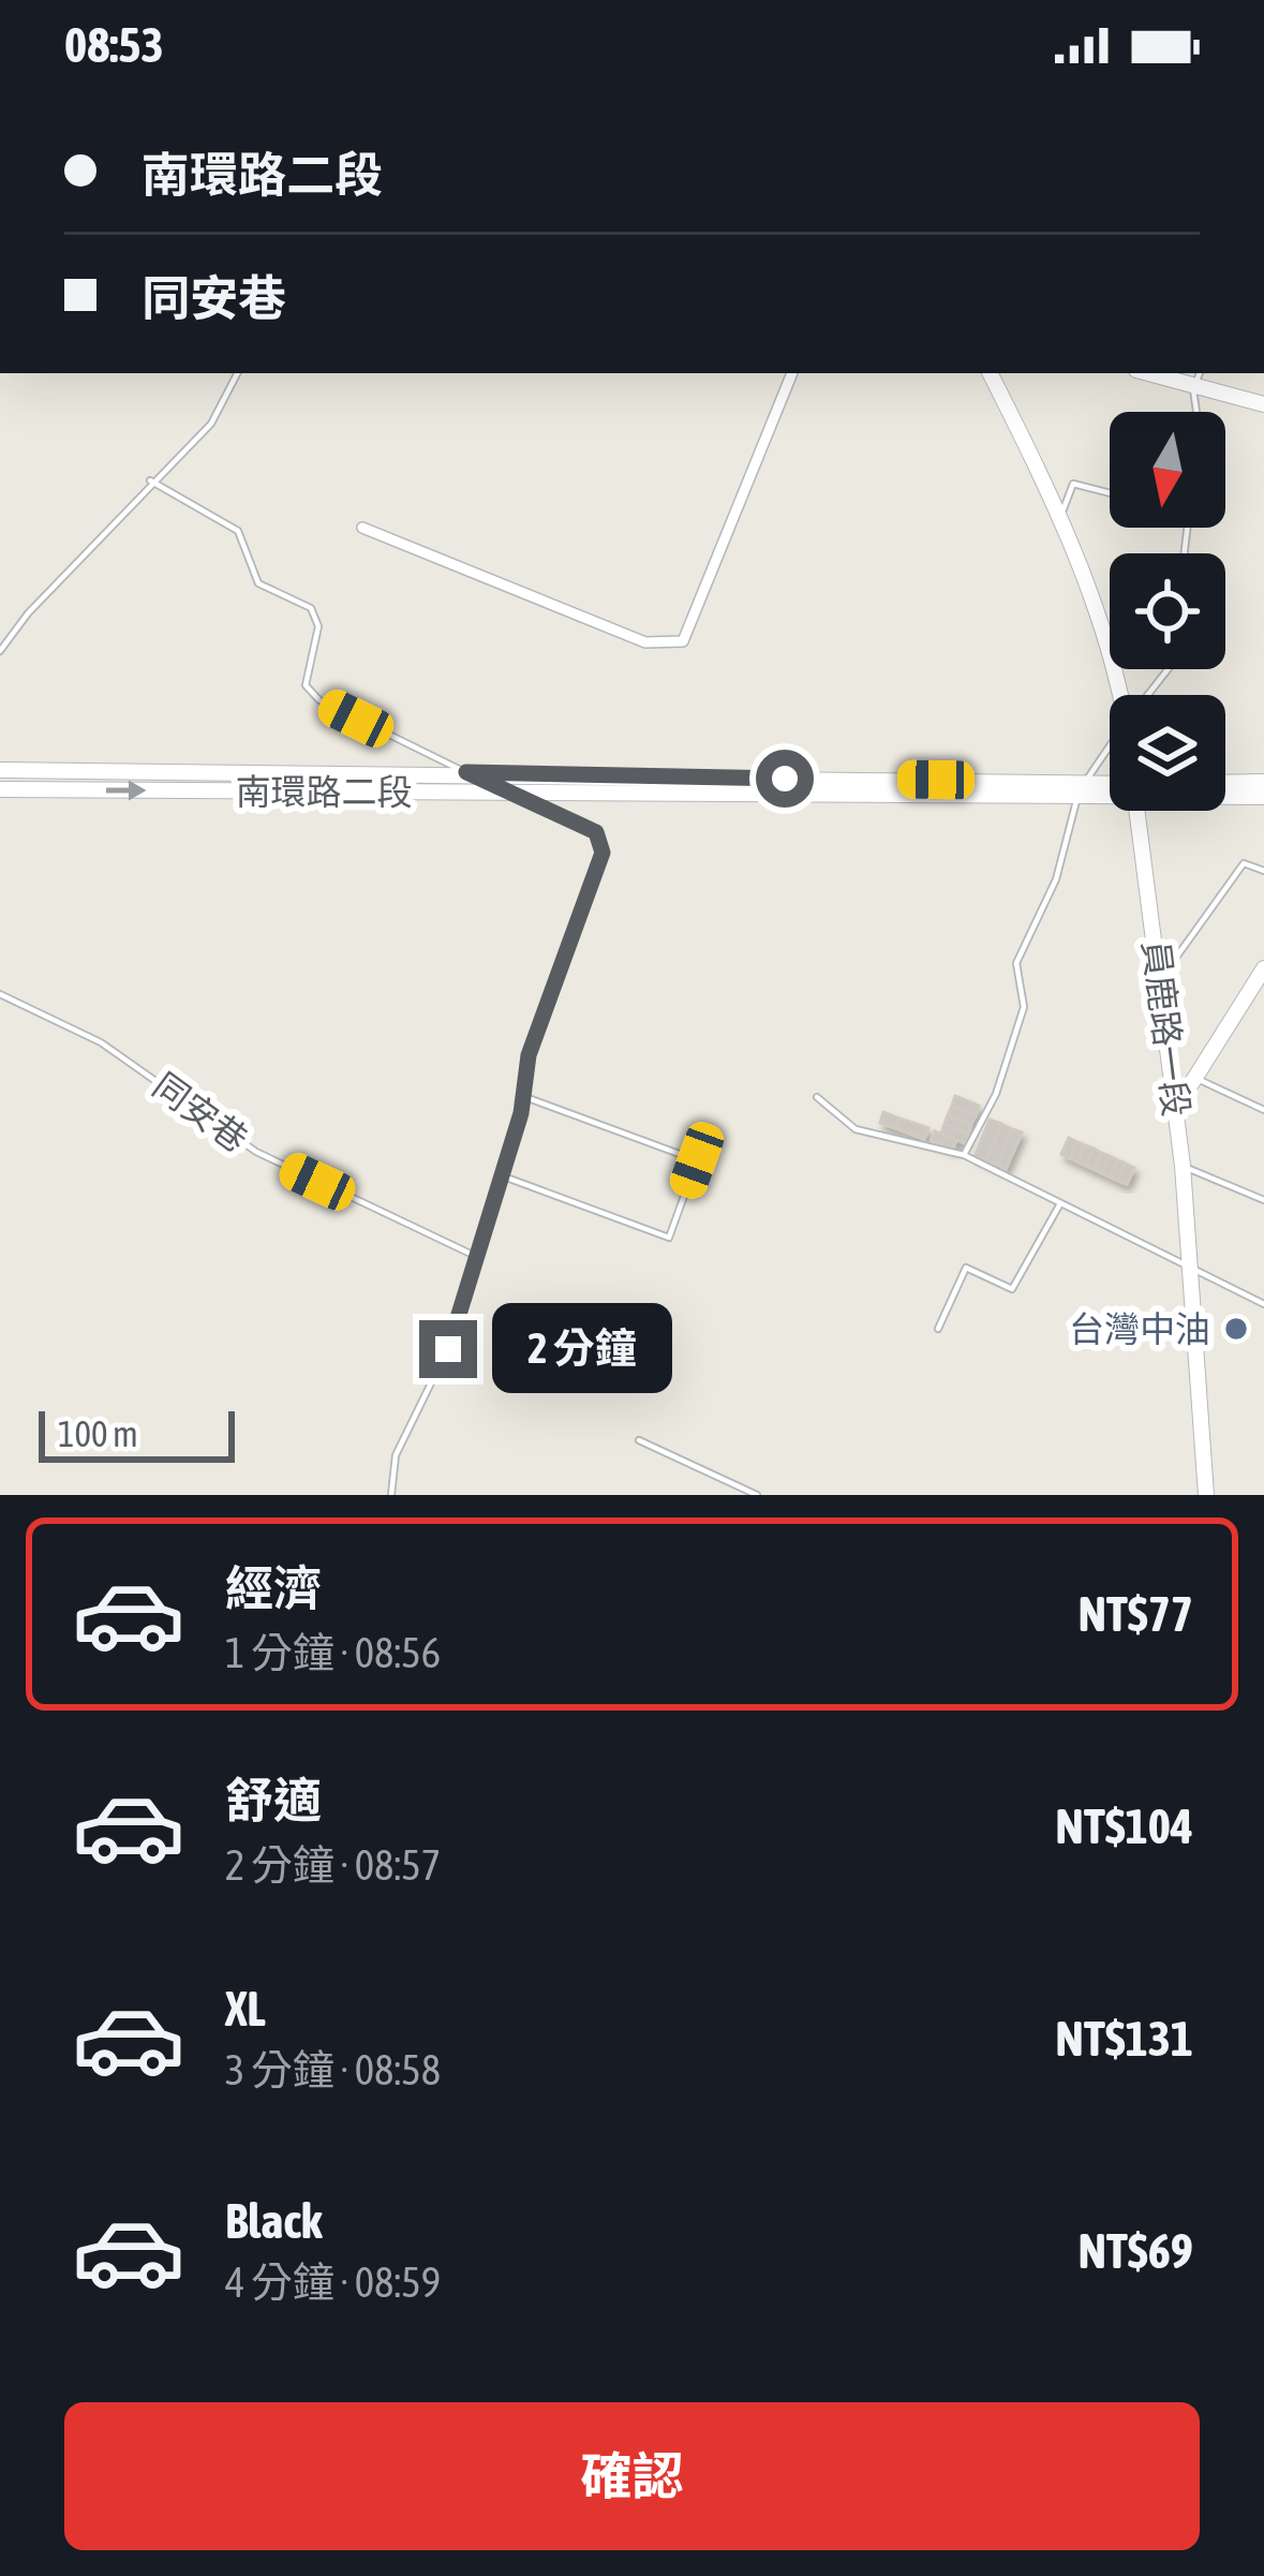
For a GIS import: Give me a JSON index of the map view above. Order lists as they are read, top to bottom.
{
  "streets": {
    "street": ["南環路二段", "員鹿路一段"],
    "lane": ["同安巷"]
  },
  "places": ["台灣中油"],
  "scale_bar": "100 m",
  "north": "bottom",
  "page": {
    "status": "08:53",
    "banner": ["南環路二段", "同安巷"],
    "bubble": "2 分鐘",
    "scale": "100 m",
    "list": [
      {
        "name": "經濟",
        "note": "1 分鐘 · 08:56",
        "value": "NT$77"
      },
      {
        "name": "舒適",
        "note": "2 分鐘 · 08:57",
        "value": "NT$104"
      },
      {
        "name": "XL",
        "note": "3 分鐘 · 08:58",
        "value": "NT$131"
      },
      {
        "name": "Black",
        "note": "4 分鐘 · 08:59",
        "value": "NT$69"
      }
    ],
    "buttons": "確認"
  }
}
